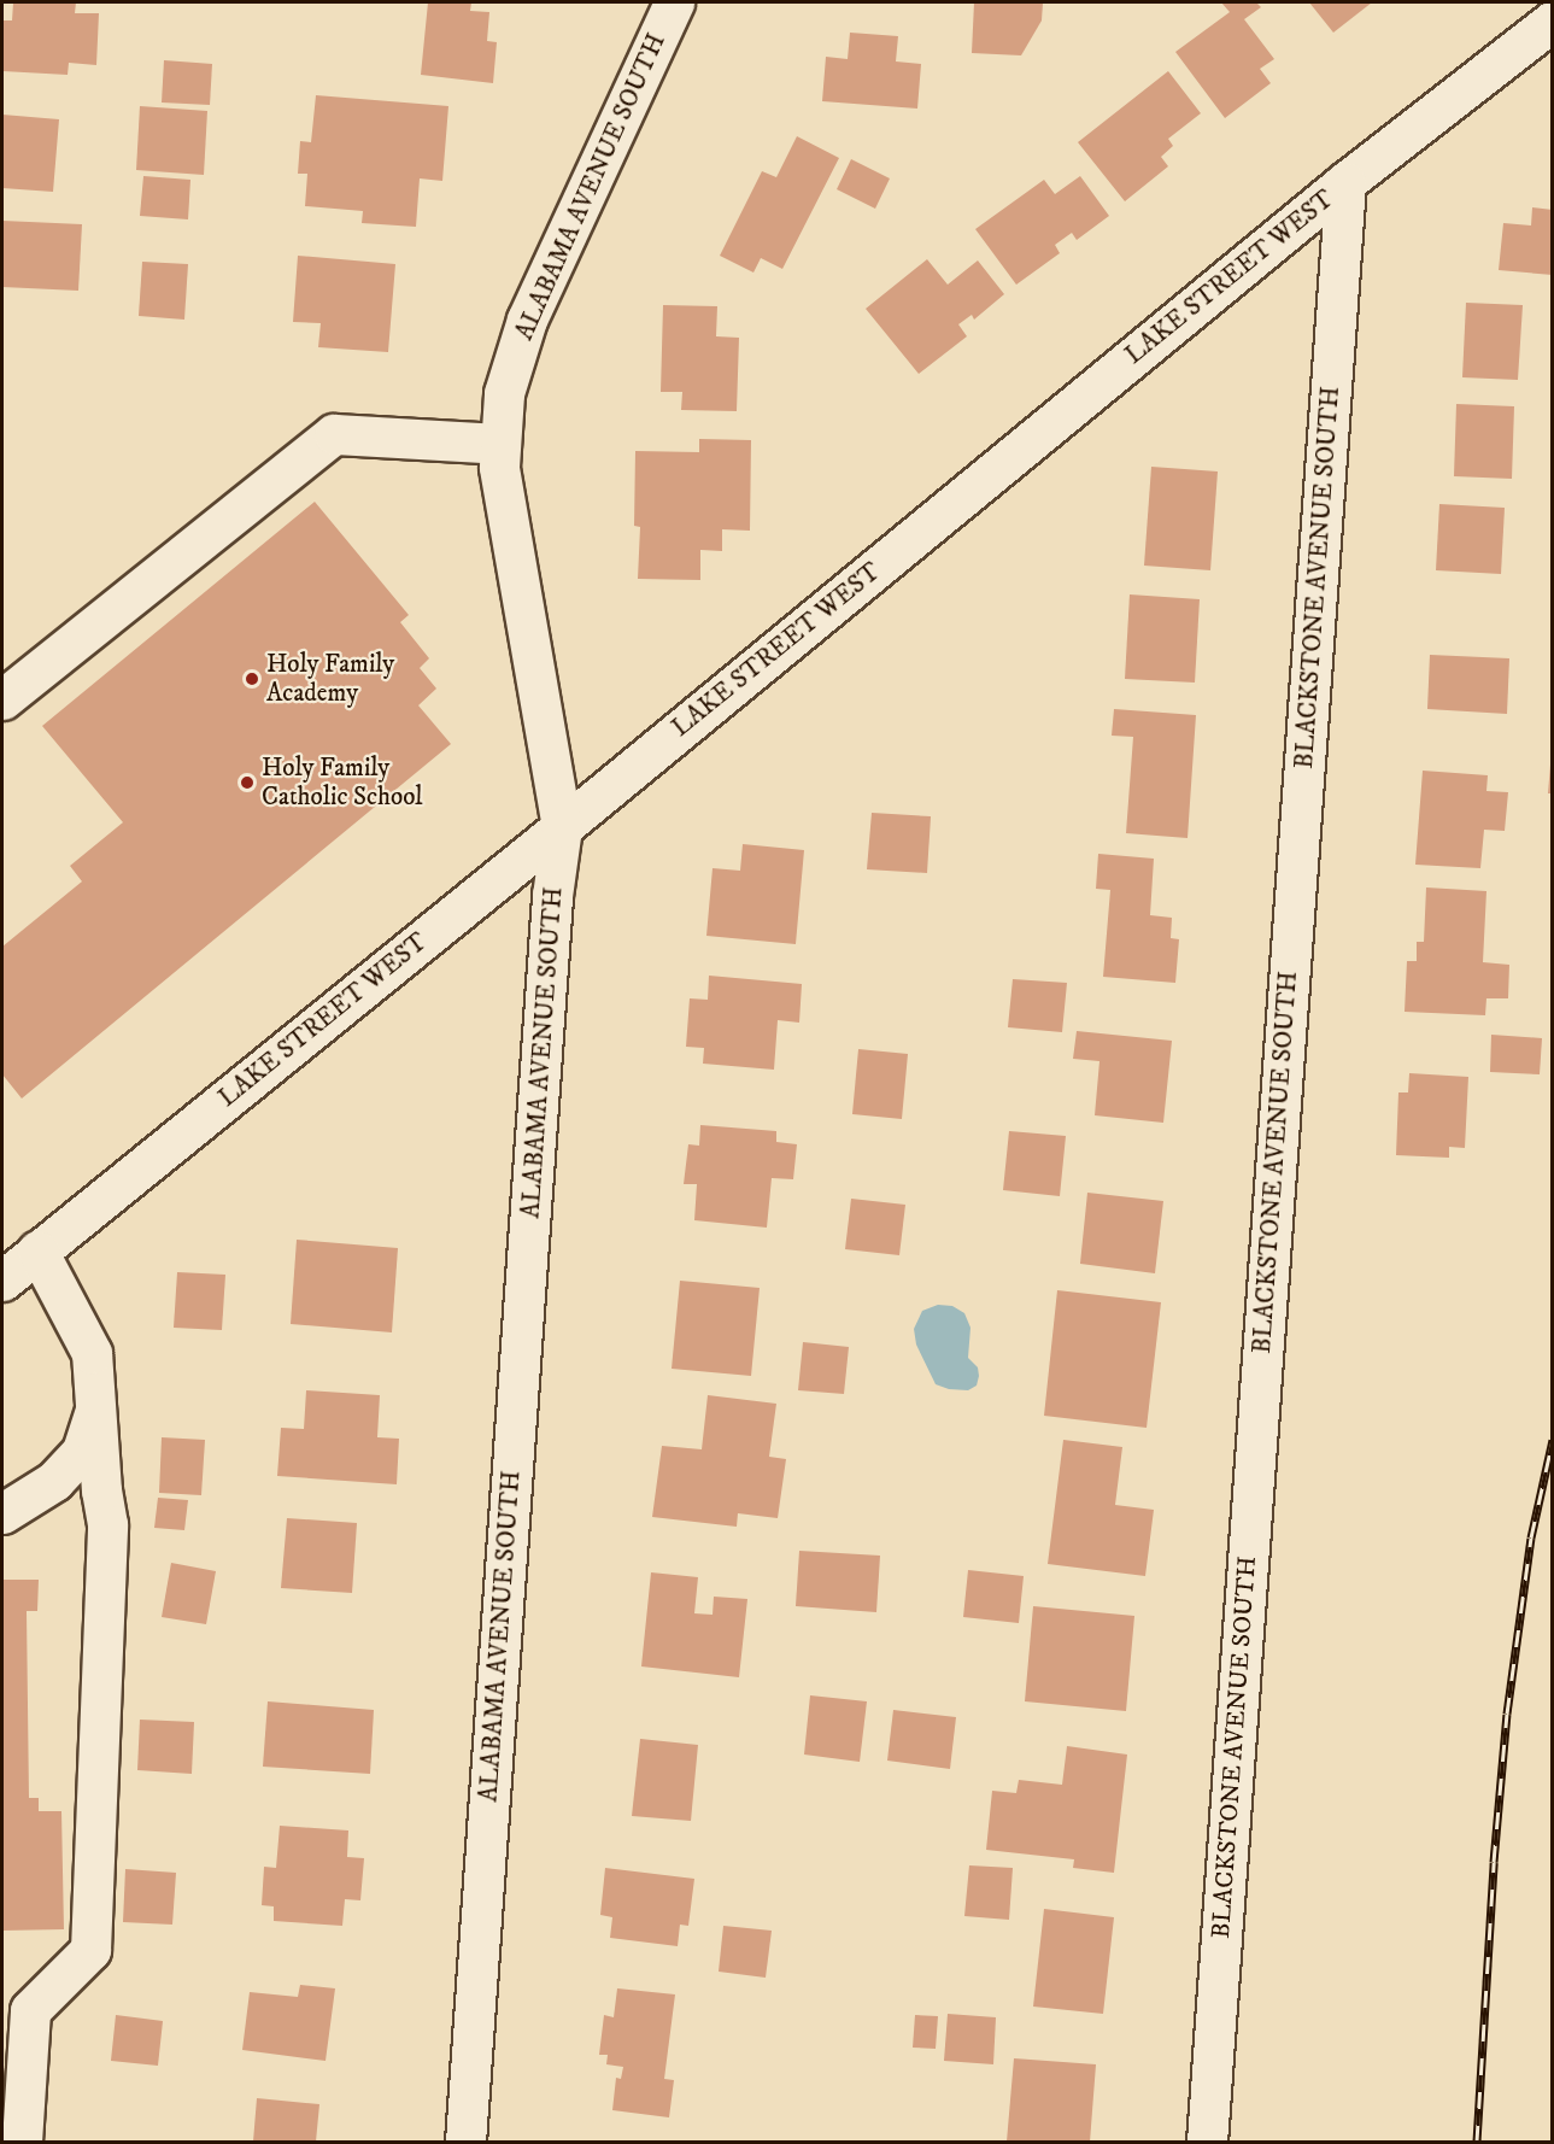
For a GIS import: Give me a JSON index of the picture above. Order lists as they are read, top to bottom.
{
  "streets": {
    "street": ["ALABAMA AVENUE SOUTH", "LAKE STREET WEST", "BLACKSTONE AVENUE SOUTH"]
  },
  "crossings": [
    ["ALABAMA AVENUE SOUTH", "LAKE STREET WEST"],
    ["LAKE STREET WEST", "BLACKSTONE AVENUE SOUTH"]
  ],
  "places": ["Holy Family Academy", "Holy Family Catholic School"]
}
